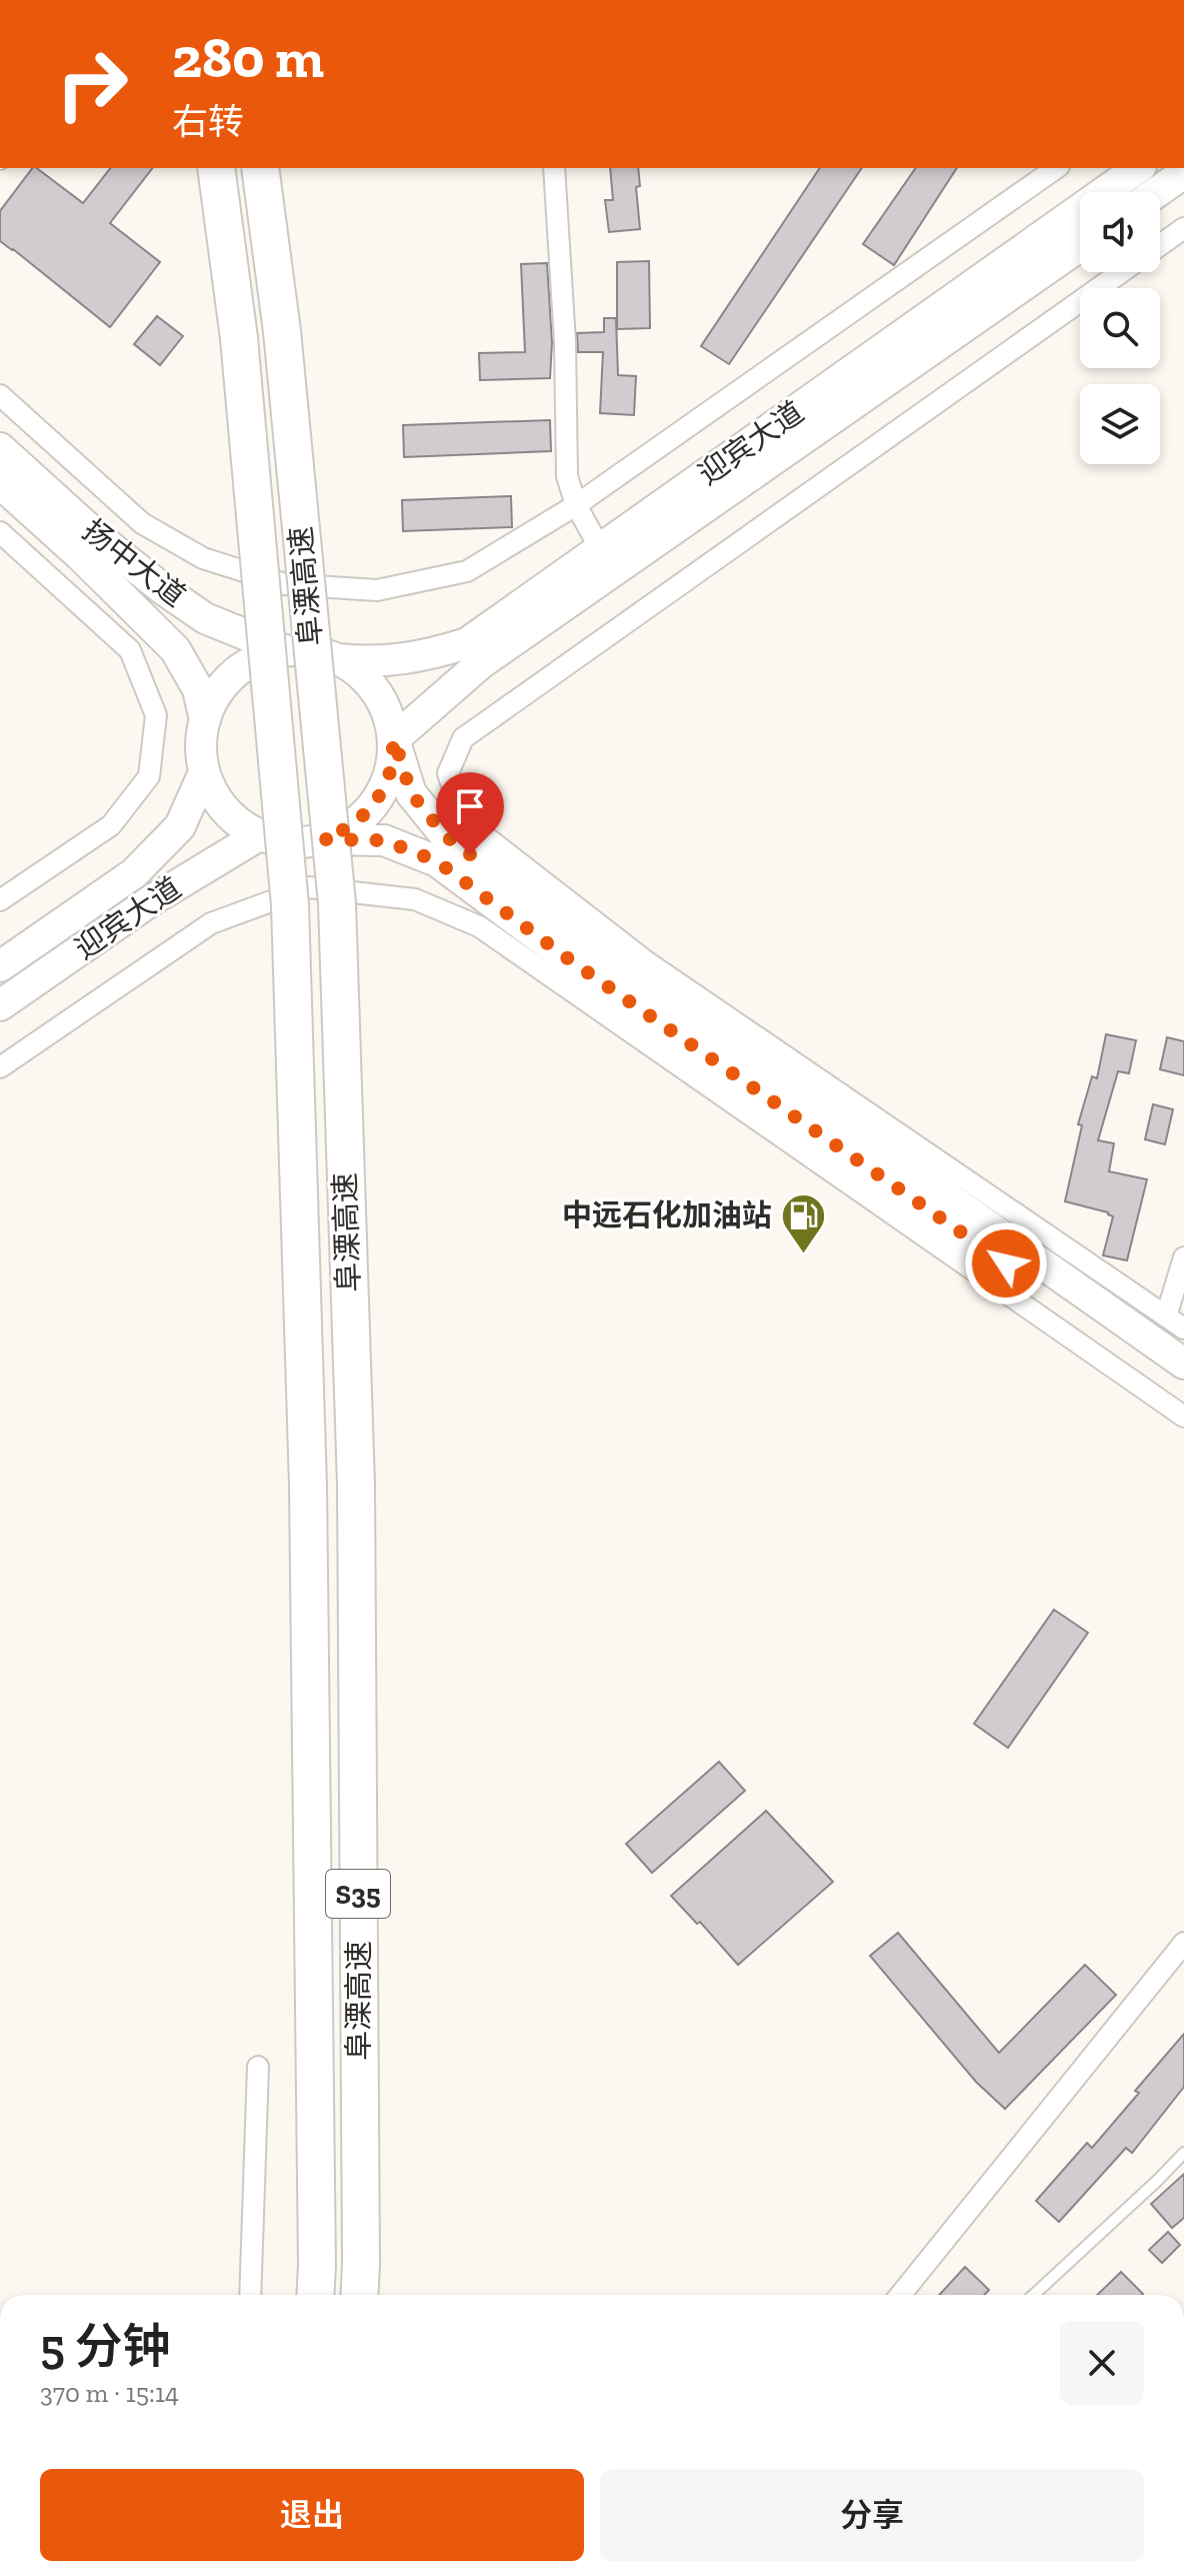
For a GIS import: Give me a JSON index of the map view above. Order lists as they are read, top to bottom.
{
  "streets": {
    "highway": ["阜溧高速", "S35"],
    "main road": ["迎宾大道", "扬中大道"]
  },
  "crossings": [
    ["迎宾大道", "扬中大道"]
  ],
  "places": {
    "fuel station": ["中远石化加油站"]
  },
  "page": {
    "turn": ["280 m", "右转"],
    "heading": ["5 分钟", "370 m · 15:14"],
    "buttons": ["退出", "分享"]
  }
}
